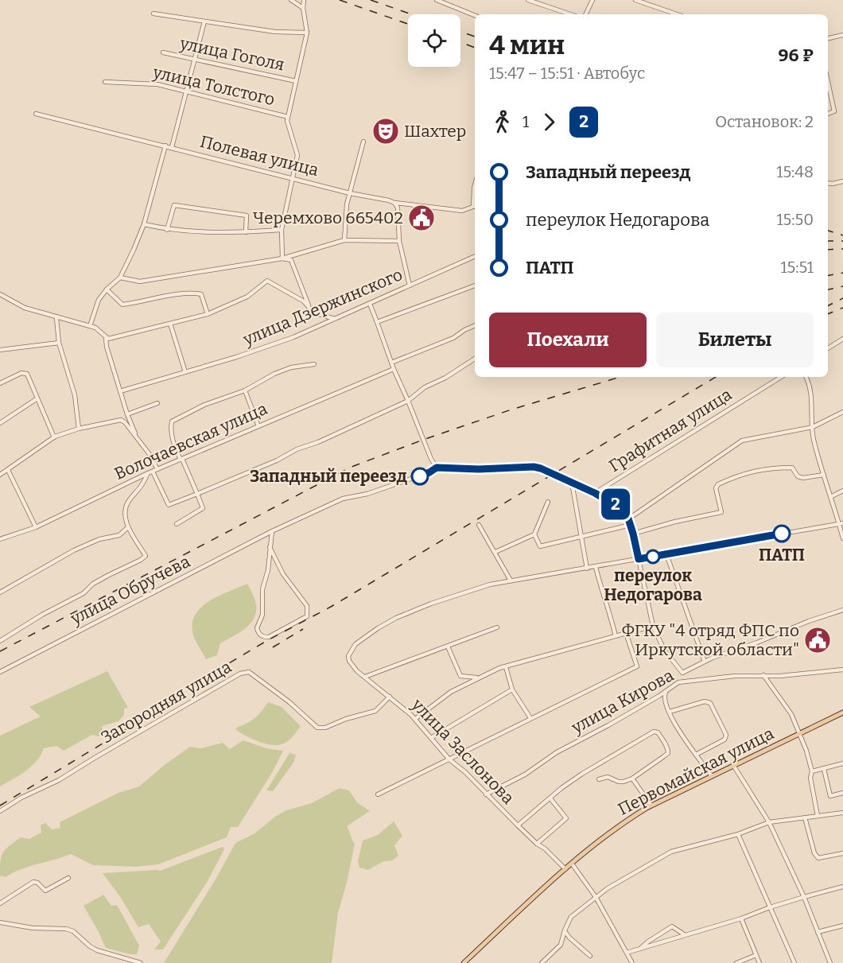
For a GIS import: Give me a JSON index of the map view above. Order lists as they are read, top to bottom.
{
  "streets": {
    "main road": ["Первомайская улица"],
    "street": [
      "улица Гоголя",
      "улица Толстого",
      "Полевая улица",
      "улица Дзержинского",
      "Графитная улица",
      "Волочаевская улица",
      "улица Обручева",
      "улица Кирова",
      "Загородняя улица",
      "улица Заслонова"
    ]
  },
  "crossings": [
    ["улица Кирова", "улица Заслонова"],
    ["Загородняя улица", "улица Заслонова"],
    ["улица Заслонова", "Первомайская улица"]
  ],
  "places": {
    "theatre": ["Шахтер"],
    "public building": ["Черемхово 665402", "ФГКУ \"4 отряд ФПС по Иркутской области\""],
    "other": ["Западный переезд", "ПАТП", "переулок Недогарова"]
  },
  "lines": ["bus line 2"],
  "page": {
    "on_map": "2",
    "heading": ["4 мин", "15:47 – 15:51 · Автобус", "96 ₽"],
    "legs": ["1", "2", "Остановок: 2"],
    "list": [
      {
        "name": "Западный переезд",
        "value": "15:48"
      },
      {
        "name": "переулок Недогарова",
        "value": "15:50"
      },
      {
        "name": "ПАТП",
        "value": "15:51"
      }
    ],
    "buttons": ["Поехали", "Билеты"]
  }
}
